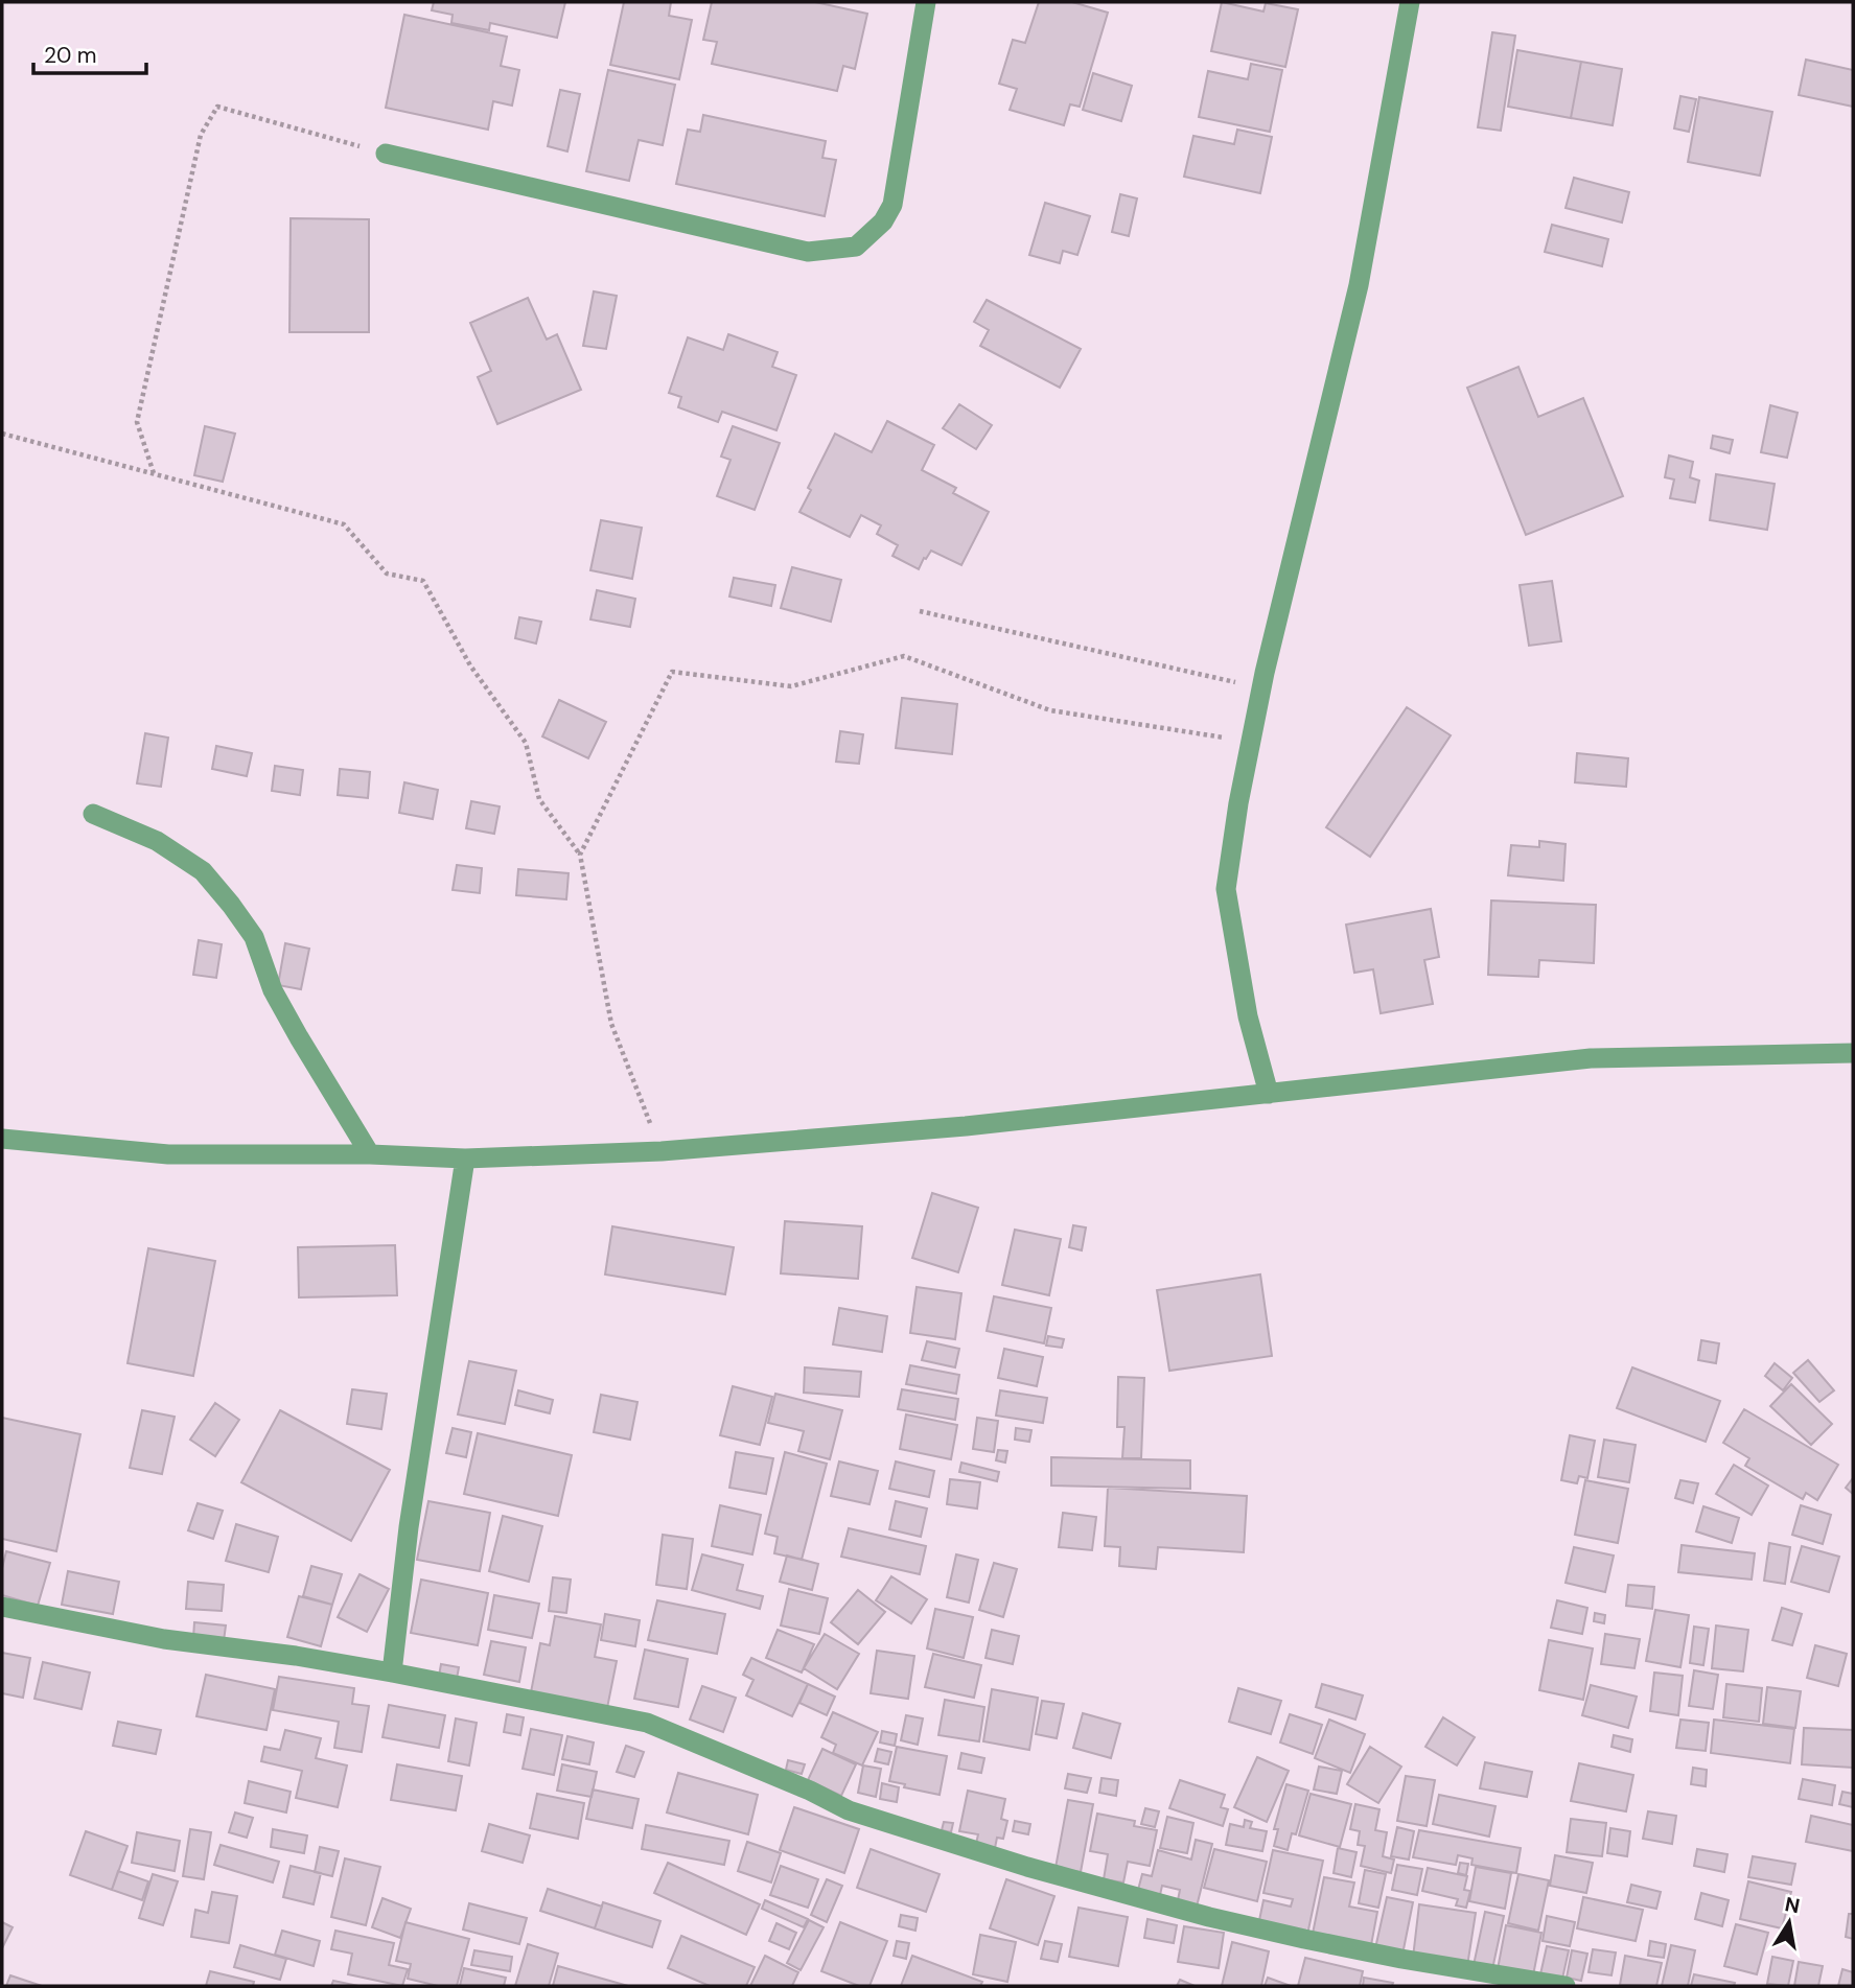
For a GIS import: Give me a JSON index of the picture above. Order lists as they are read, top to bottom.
{
  "scale_bar": "20 m",
  "north": "top"
}
